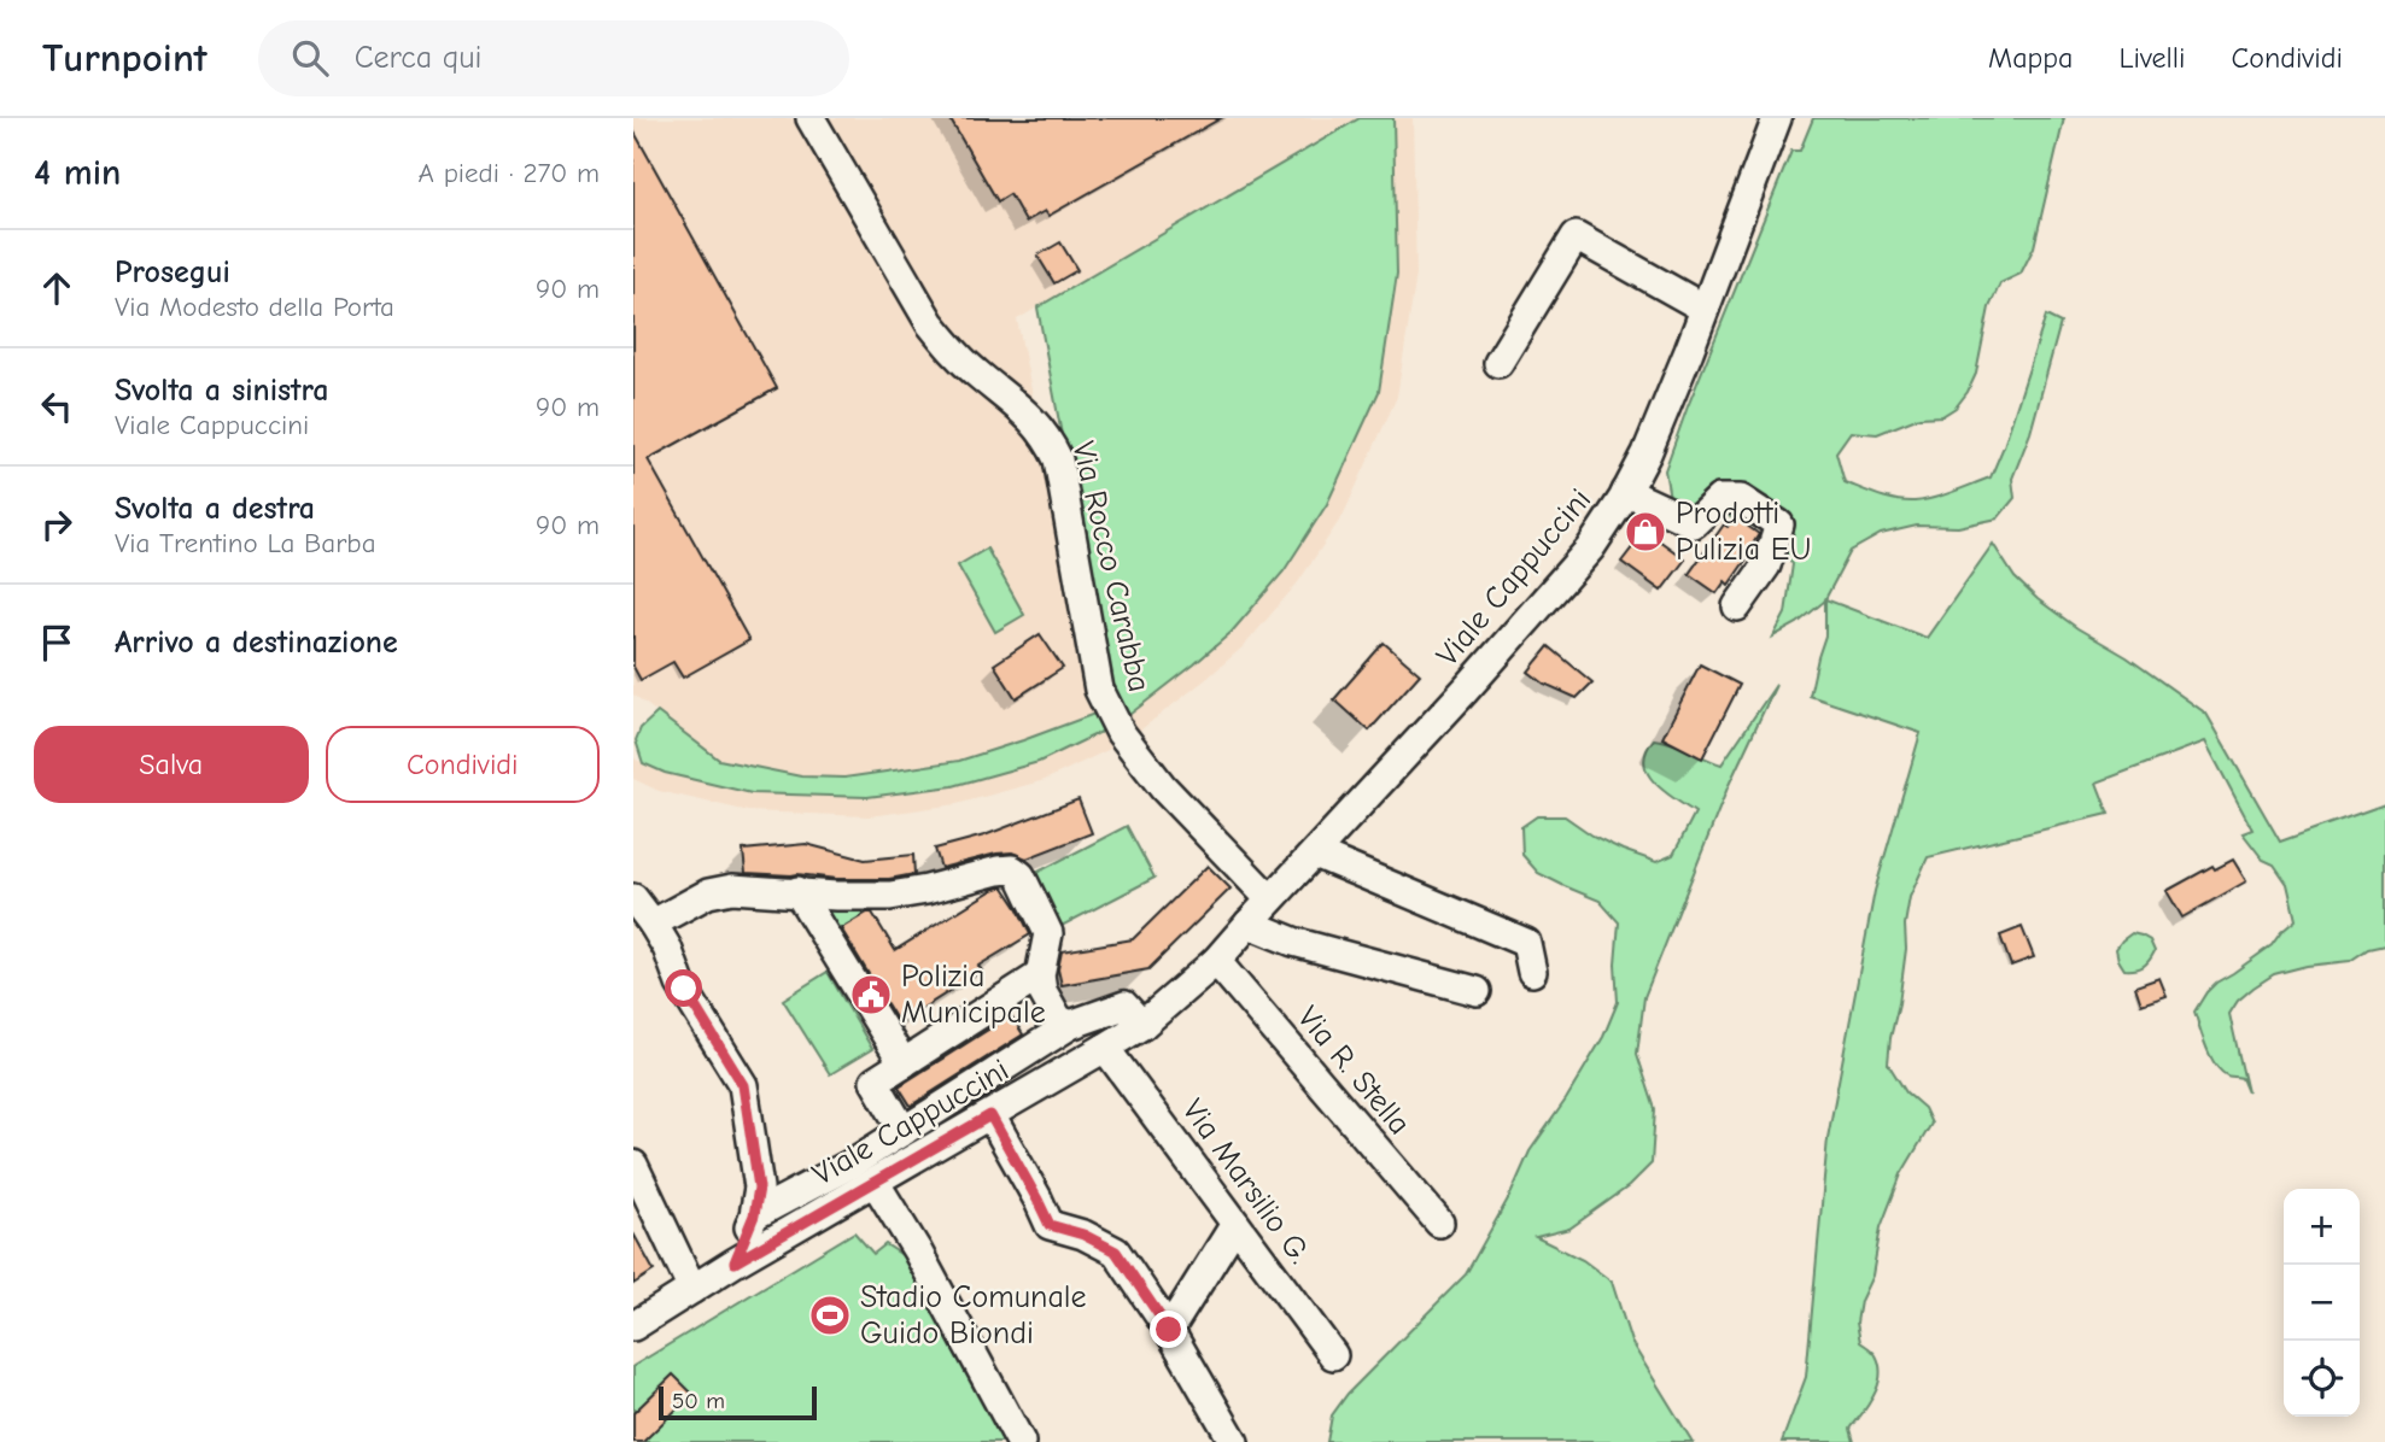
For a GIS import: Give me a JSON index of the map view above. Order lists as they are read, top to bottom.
{
  "streets": {
    "street": [
      "Via Rocco Carabba",
      "Viale Cappuccini",
      "Via R. Stella",
      "Via Marsilio G."
    ]
  },
  "crossings": [
    ["Via Rocco Carabba", "Viale Cappuccini"],
    ["Viale Cappuccini", "Via R. Stella"],
    ["Viale Cappuccini", "Via Marsilio G."]
  ],
  "places": {
    "shop": ["Prodotti Pulizia EU"],
    "public building": ["Polizia Municipale"],
    "sports": ["Stadio Comunale Guido Biondi"]
  },
  "scale_bar": "50 m",
  "page": {
    "header": "Turnpoint",
    "search": "Cerca qui",
    "nav": ["Mappa", "Livelli", "Condividi"],
    "heading": ["4 min", "A piedi · 270 m"],
    "list": [
      ["Prosegui", "Via Modesto della Porta", "90 m"],
      ["Svolta a sinistra", "Viale Cappuccini", "90 m"],
      ["Svolta a destra", "Via Trentino La Barba", "90 m"],
      "Arrivo a destinazione"
    ],
    "buttons": ["Salva", "Condividi"],
    "map_buttons": ["+", "−"],
    "scale": "50 m"
  }
}
